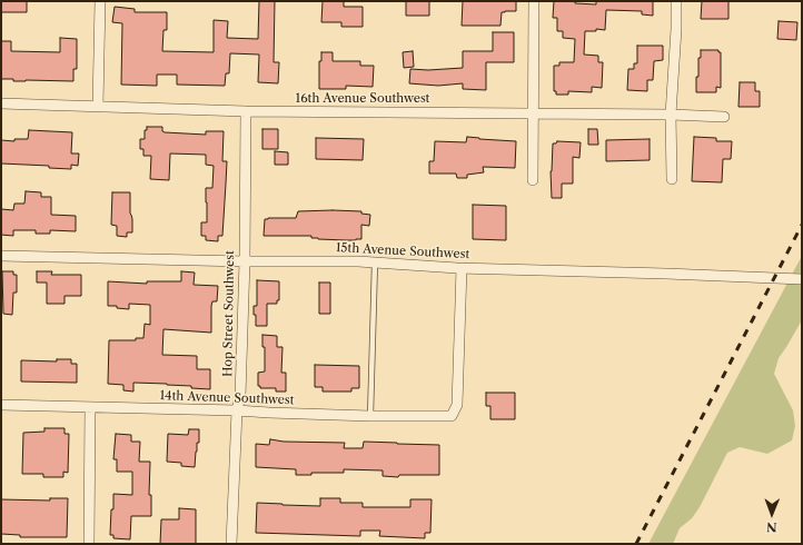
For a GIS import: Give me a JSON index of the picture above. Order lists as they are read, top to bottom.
{
  "streets": {
    "street": [
      "16th Avenue Southwest",
      "15th Avenue Southwest",
      "Hop Street Southwest",
      "14th Avenue Southwest"
    ]
  },
  "crossings": [
    ["16th Avenue Southwest", "Hop Street Southwest"],
    ["15th Avenue Southwest", "Hop Street Southwest"],
    ["15th Avenue Southwest", "14th Avenue Southwest"],
    ["Hop Street Southwest", "14th Avenue Southwest"]
  ],
  "north": "bottom"
}
